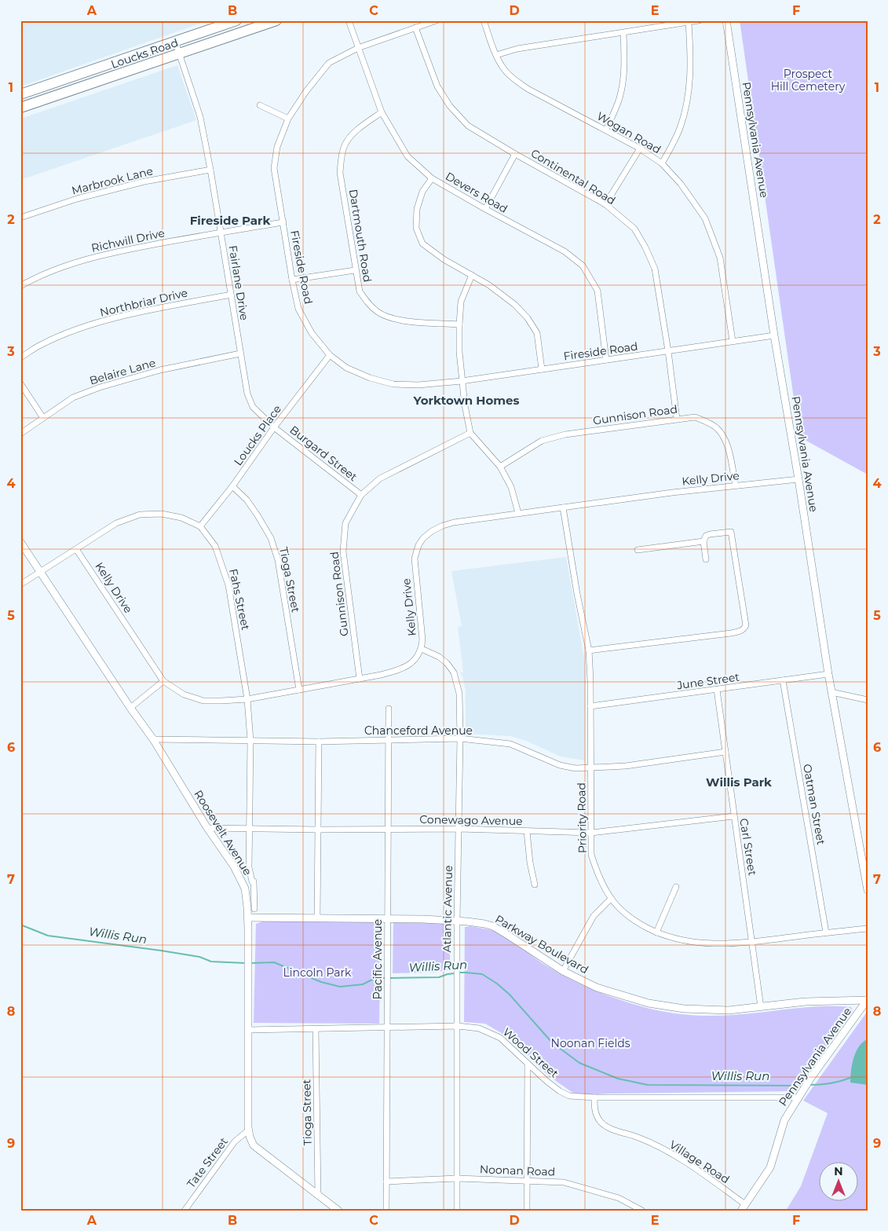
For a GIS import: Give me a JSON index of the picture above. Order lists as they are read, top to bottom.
{
  "streets": {
    "highway": ["Loucks Road"],
    "street": [
      "Wogan Road",
      "Pennsylvania Avenue",
      "Continental Road",
      "Marbrook Lane",
      "Devers Road",
      "Dartmouth Road",
      "Richwill Drive",
      "Fireside Road",
      "Fairlane Drive",
      "Northbriar Drive",
      "Belaire Lane",
      "Gunnison Road",
      "Loucks Place",
      "Burgard Street",
      "Kelly Drive",
      "Tioga Street",
      "Fahs Street",
      "June Street",
      "Chanceford Avenue",
      "Oatman Street",
      "Priority Road",
      "Conewago Avenue",
      "Roosevelt Avenue",
      "Carl Street",
      "Atlantic Avenue",
      "Parkway Boulevard",
      "Pacific Avenue",
      "Wood Street",
      "Village Road",
      "Tate Street",
      "Noonan Road"
    ]
  },
  "crossings": [
    ["Loucks Road", "Fairlane Drive"],
    ["Wogan Road", "Fireside Road"],
    ["Pennsylvania Avenue", "Fireside Road"],
    ["Pennsylvania Avenue", "Kelly Drive"],
    ["Pennsylvania Avenue", "June Street"],
    ["Pennsylvania Avenue", "Parkway Boulevard"],
    ["Pennsylvania Avenue", "Wood Street"],
    ["Pennsylvania Avenue", "Village Road"],
    ["Continental Road", "Fireside Road"],
    ["Continental Road", "Gunnison Road"],
    ["Marbrook Lane", "Fairlane Drive"],
    ["Devers Road", "Dartmouth Road"],
    ["Devers Road", "Fireside Road"],
    ["Richwill Drive", "Fireside Road"],
    ["Richwill Drive", "Fairlane Drive"],
    ["Fireside Road", "Loucks Place"],
    ["Fairlane Drive", "Northbriar Drive"],
    ["Fairlane Drive", "Belaire Lane"],
    ["Fairlane Drive", "Loucks Place"],
    ["Fairlane Drive", "Burgard Street"],
    ["Gunnison Road", "Burgard Street"],
    ["Gunnison Road", "Kelly Drive"],
    ["Loucks Place", "Burgard Street"],
    ["Loucks Place", "Tioga Street"],
    ["Loucks Place", "Fahs Street"],
    ["Kelly Drive", "Tioga Street"],
    ["Kelly Drive", "Fahs Street"],
    ["Kelly Drive", "Priority Road"],
    ["Kelly Drive", "Atlantic Avenue"],
    ["Tioga Street", "Roosevelt Avenue"],
    ["Tioga Street", "Wood Street"],
    ["Fahs Street", "Chanceford Avenue"],
    ["Fahs Street", "Conewago Avenue"],
    ["Fahs Street", "Roosevelt Avenue"],
    ["June Street", "Oatman Street"],
    ["June Street", "Priority Road"],
    ["June Street", "Carl Street"],
    ["Chanceford Avenue", "Priority Road"],
    ["Chanceford Avenue", "Roosevelt Avenue"],
    ["Chanceford Avenue", "Carl Street"],
    ["Chanceford Avenue", "Atlantic Avenue"],
    ["Chanceford Avenue", "Pacific Avenue"],
    ["Oatman Street", "Priority Road"],
    ["Priority Road", "Conewago Avenue"],
    ["Priority Road", "Carl Street"],
    ["Conewago Avenue", "Roosevelt Avenue"],
    ["Conewago Avenue", "Carl Street"],
    ["Conewago Avenue", "Atlantic Avenue"],
    ["Conewago Avenue", "Pacific Avenue"],
    ["Roosevelt Avenue", "Parkway Boulevard"],
    ["Roosevelt Avenue", "Wood Street"],
    ["Roosevelt Avenue", "Tate Street"],
    ["Carl Street", "Parkway Boulevard"],
    ["Atlantic Avenue", "Parkway Boulevard"],
    ["Atlantic Avenue", "Wood Street"],
    ["Atlantic Avenue", "Noonan Road"],
    ["Parkway Boulevard", "Pacific Avenue"],
    ["Pacific Avenue", "Wood Street"],
    ["Pacific Avenue", "Noonan Road"],
    ["Wood Street", "Village Road"]
  ],
  "districts": ["Fireside Park", "Yorktown Homes", "Willis Park"],
  "water": ["Willis Run"],
  "parks": ["Prospect Hill Cemetery", "Lincoln Park", "Noonan Fields"],
  "north": "top",
  "grid": {
    "columns": [
      "A",
      "B",
      "C",
      "D",
      "E",
      "F"
    ],
    "rows": [
      "1",
      "2",
      "3",
      "4",
      "5",
      "6",
      "7",
      "8",
      "9"
    ]
  }
}
